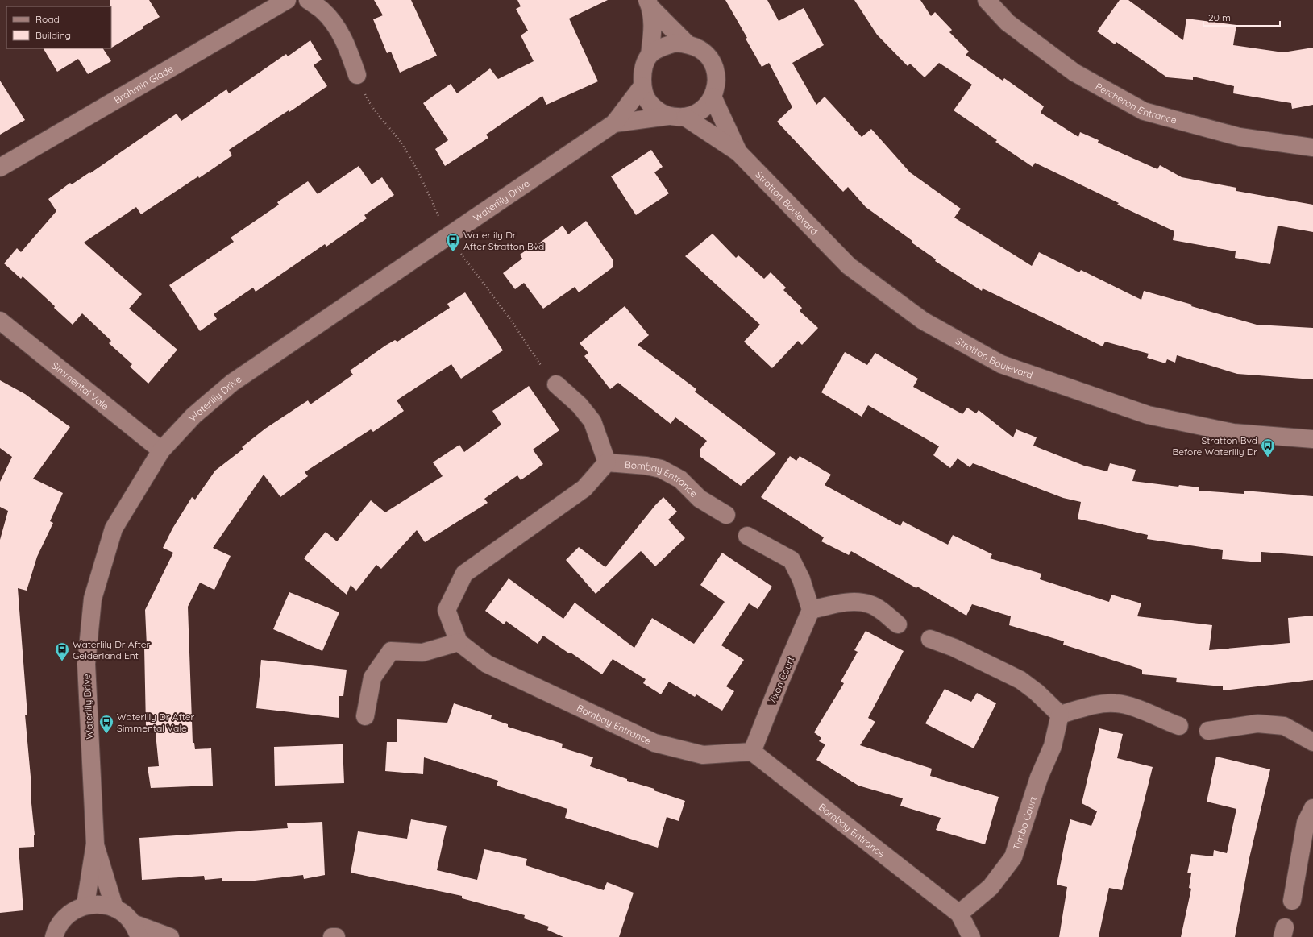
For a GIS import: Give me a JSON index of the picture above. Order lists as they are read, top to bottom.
{
  "streets": {
    "street": [
      "Brahmin Glade",
      "Percheron Entrance",
      "Waterlily Drive",
      "Stratton Boulevard",
      "Simmental Vale",
      "Bombay Entrance",
      "Vixon Court",
      "Timbo Court"
    ]
  },
  "crossings": [
    ["Waterlily Drive", "Stratton Boulevard"],
    ["Waterlily Drive", "Simmental Vale"],
    ["Bombay Entrance", "Vixon Court"],
    ["Bombay Entrance", "Timbo Court"]
  ],
  "places": {
    "bus stop": [
      "Waterlily Dr After Stratton Bvd",
      "Stratton Bvd Before Waterlily Dr",
      "Waterlily Dr After Gelderland Ent",
      "Waterlily Dr After Simmental Vale"
    ]
  },
  "legend": ["Road", "Building"],
  "scale_bar": "20 m"
}
